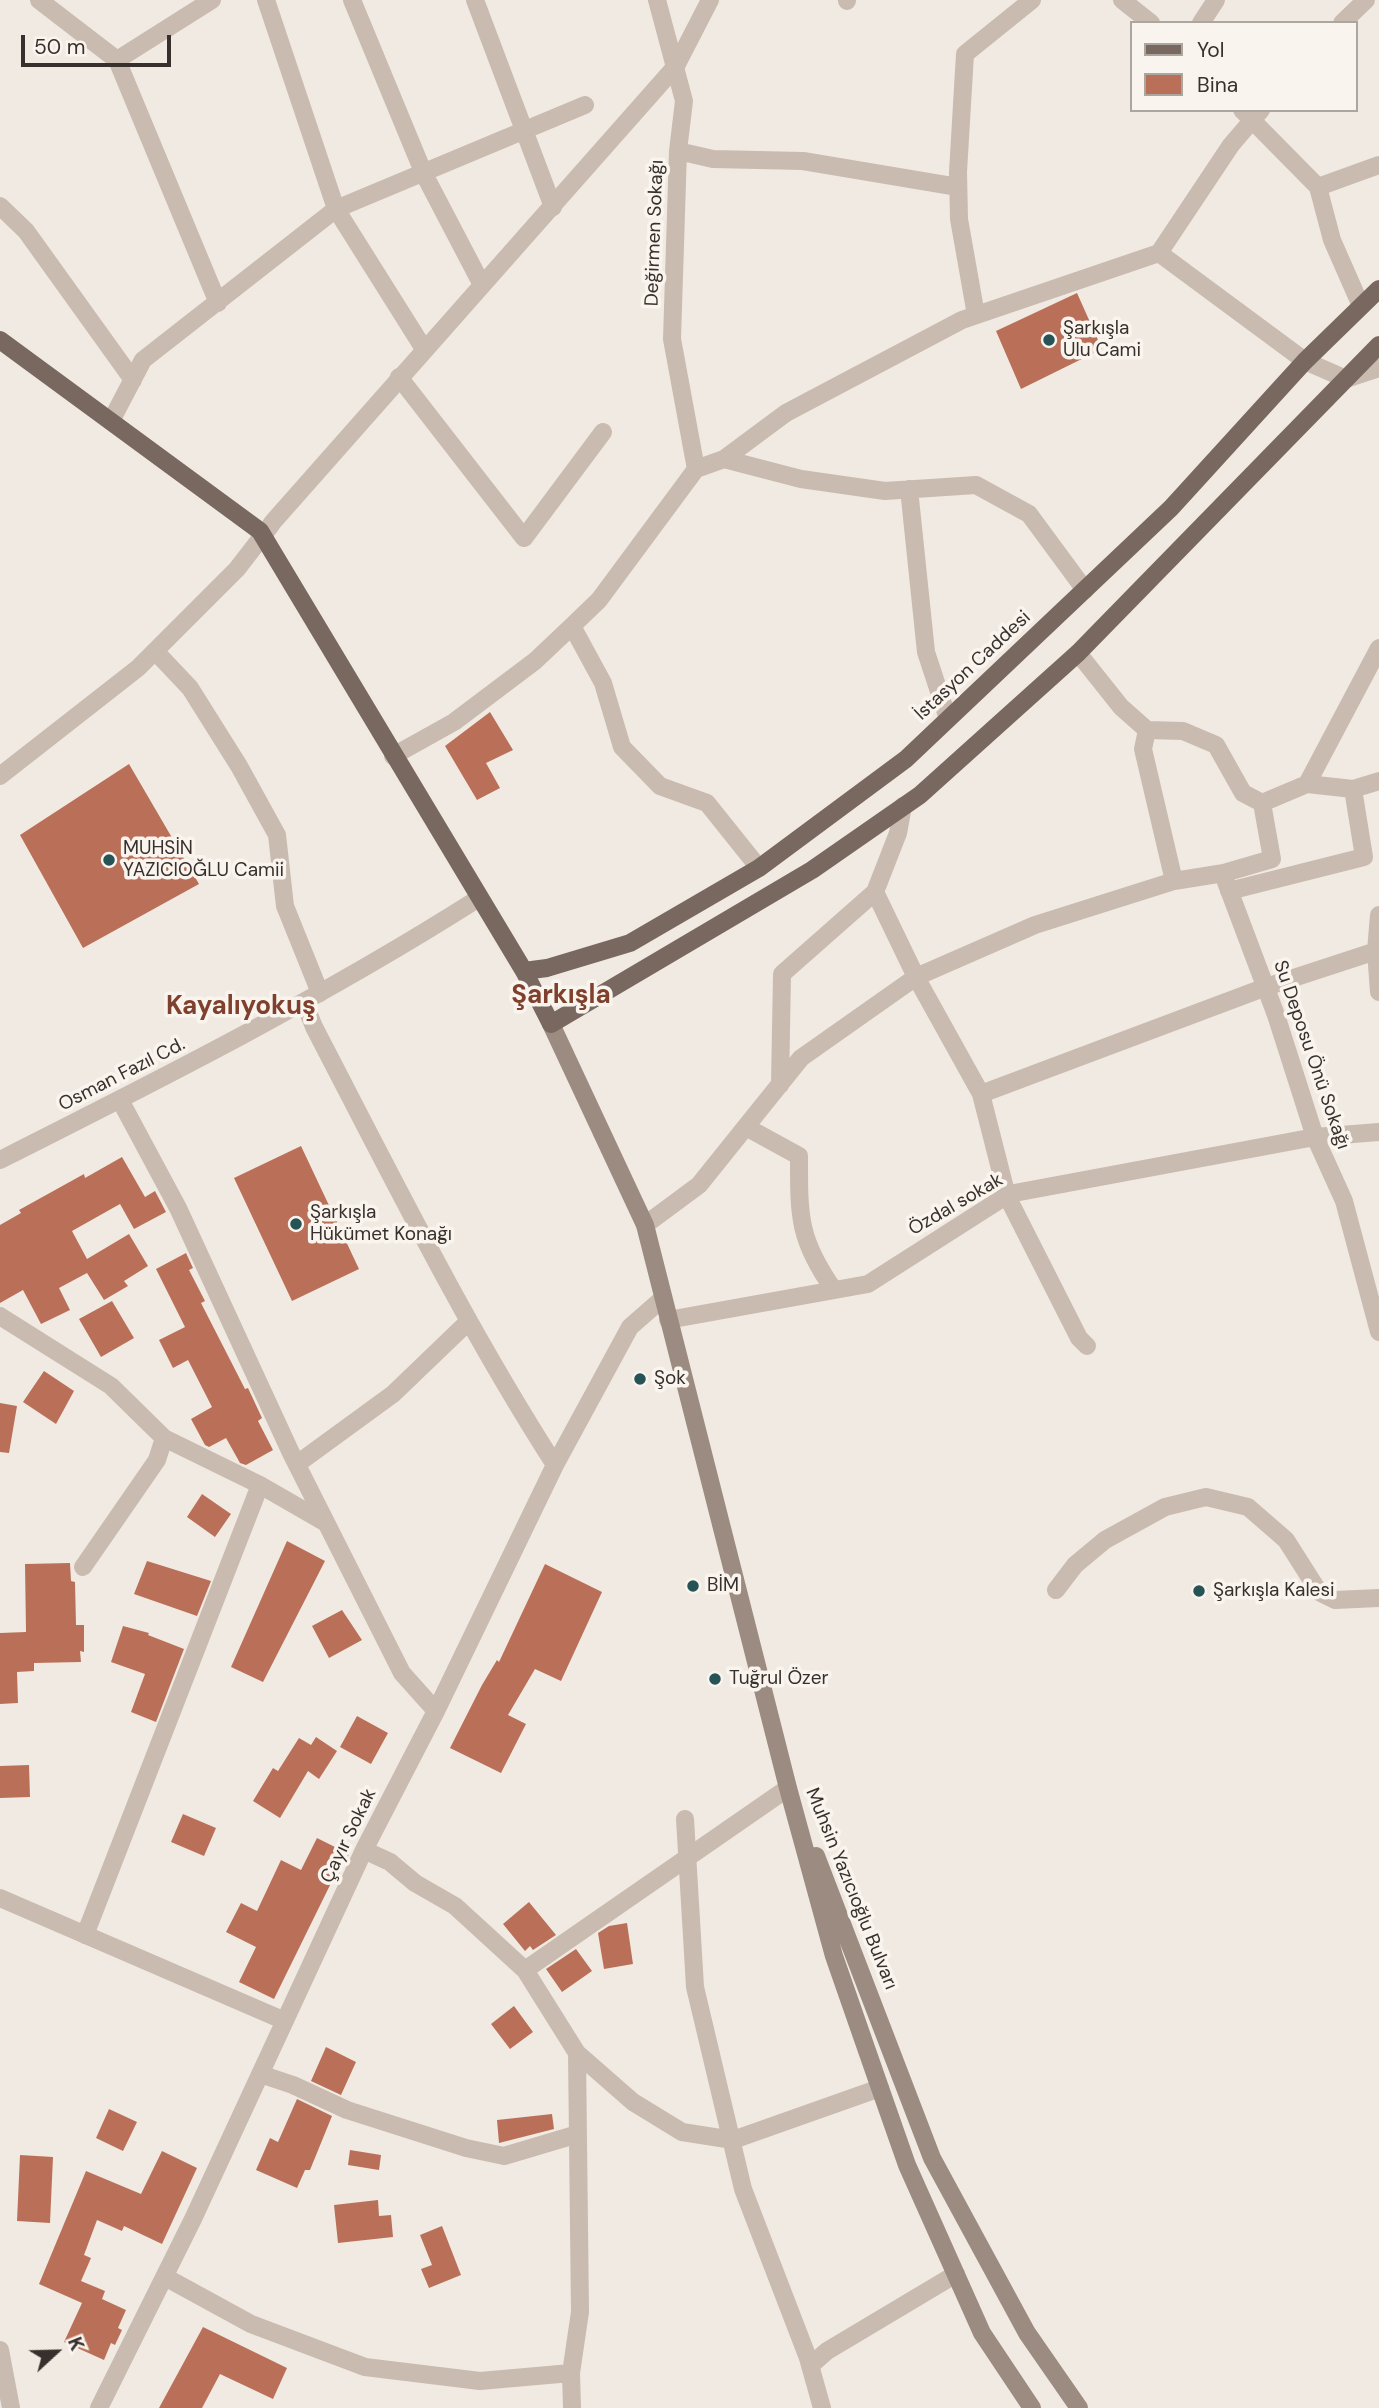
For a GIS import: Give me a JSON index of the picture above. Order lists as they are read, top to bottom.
{
  "streets": {
    "main road": ["İstasyon Caddesi", "Muhsin Yazıcıoğlu Bulvarı"],
    "street": [
      "Değirmen Sokağı",
      "Su Deposu Önü Sokağı",
      "Osman Fazıl Cd.",
      "Özdal sokak",
      "Çayır Sokak"
    ]
  },
  "crossings": [
    ["Su Deposu Önü Sokağı", "Özdal sokak"]
  ],
  "districts": ["Şarkışla", "Kayalıyokuş"],
  "places": [
    "Şarkışla Ulu Cami",
    "MUHSİN YAZICIOĞLU Camii",
    "Şarkışla Hükümet Konağı",
    "Şok",
    "BİM",
    "Şarkışla Kalesi",
    "Tuğrul Özer"
  ],
  "legend": ["Yol", "Bina"],
  "scale_bar": "50 m",
  "north": "right"
}
